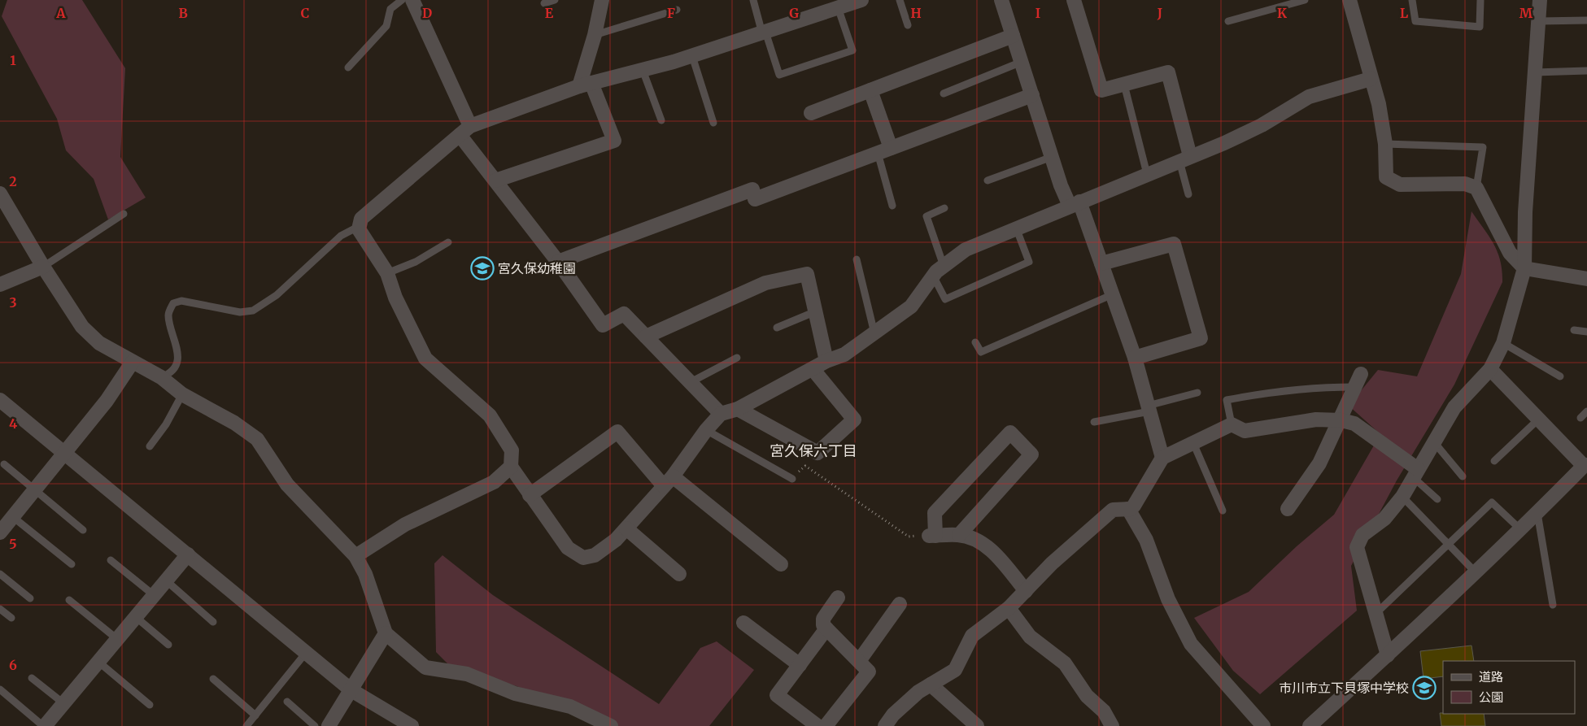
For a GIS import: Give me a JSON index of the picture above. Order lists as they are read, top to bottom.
{
  "districts": ["宮久保六丁目"],
  "places": {
    "school or university": ["宮久保幼稚園", "市川市立下貝塚中学校"]
  },
  "legend": ["道路", "公園"],
  "grid": {
    "columns": [
      "A",
      "B",
      "C",
      "D",
      "E",
      "F",
      "G",
      "H",
      "I",
      "J",
      "K",
      "L",
      "M"
    ],
    "rows": [
      "1",
      "2",
      "3",
      "4",
      "5",
      "6"
    ]
  }
}
